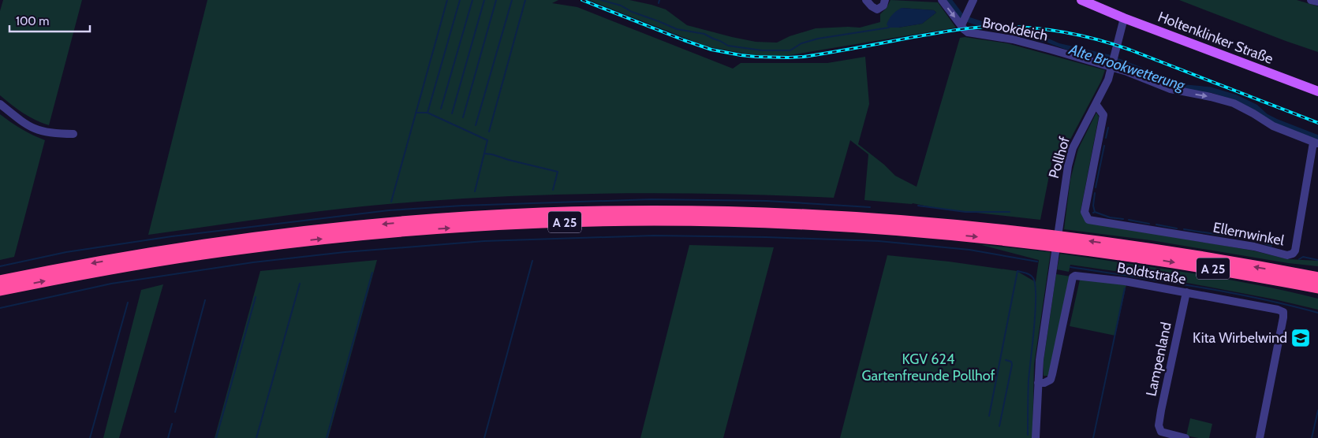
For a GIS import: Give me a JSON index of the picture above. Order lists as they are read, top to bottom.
{
  "streets": {
    "highway": ["A 25"],
    "main road": ["Holtenklinker Straße"],
    "street": [
      "Brookdeich",
      "Pollhof",
      "Ellernwinkel",
      "Boldtstraße",
      "Lampenland"
    ]
  },
  "crossings": [
    ["Brookdeich", "Pollhof"],
    ["Brookdeich", "Ellernwinkel"],
    ["Holtenklinker Straße", "Pollhof"],
    ["Pollhof", "Ellernwinkel"],
    ["Pollhof", "Boldtstraße"],
    ["Boldtstraße", "Lampenland"]
  ],
  "one_way": ["Brookdeich"],
  "water": ["Alte Brookwetterung"],
  "parks": ["KGV 624 Gartenfreunde Pollhof"],
  "places": {
    "school or university": ["Kita Wirbelwind"]
  },
  "scale_bar": "100 m"
}
